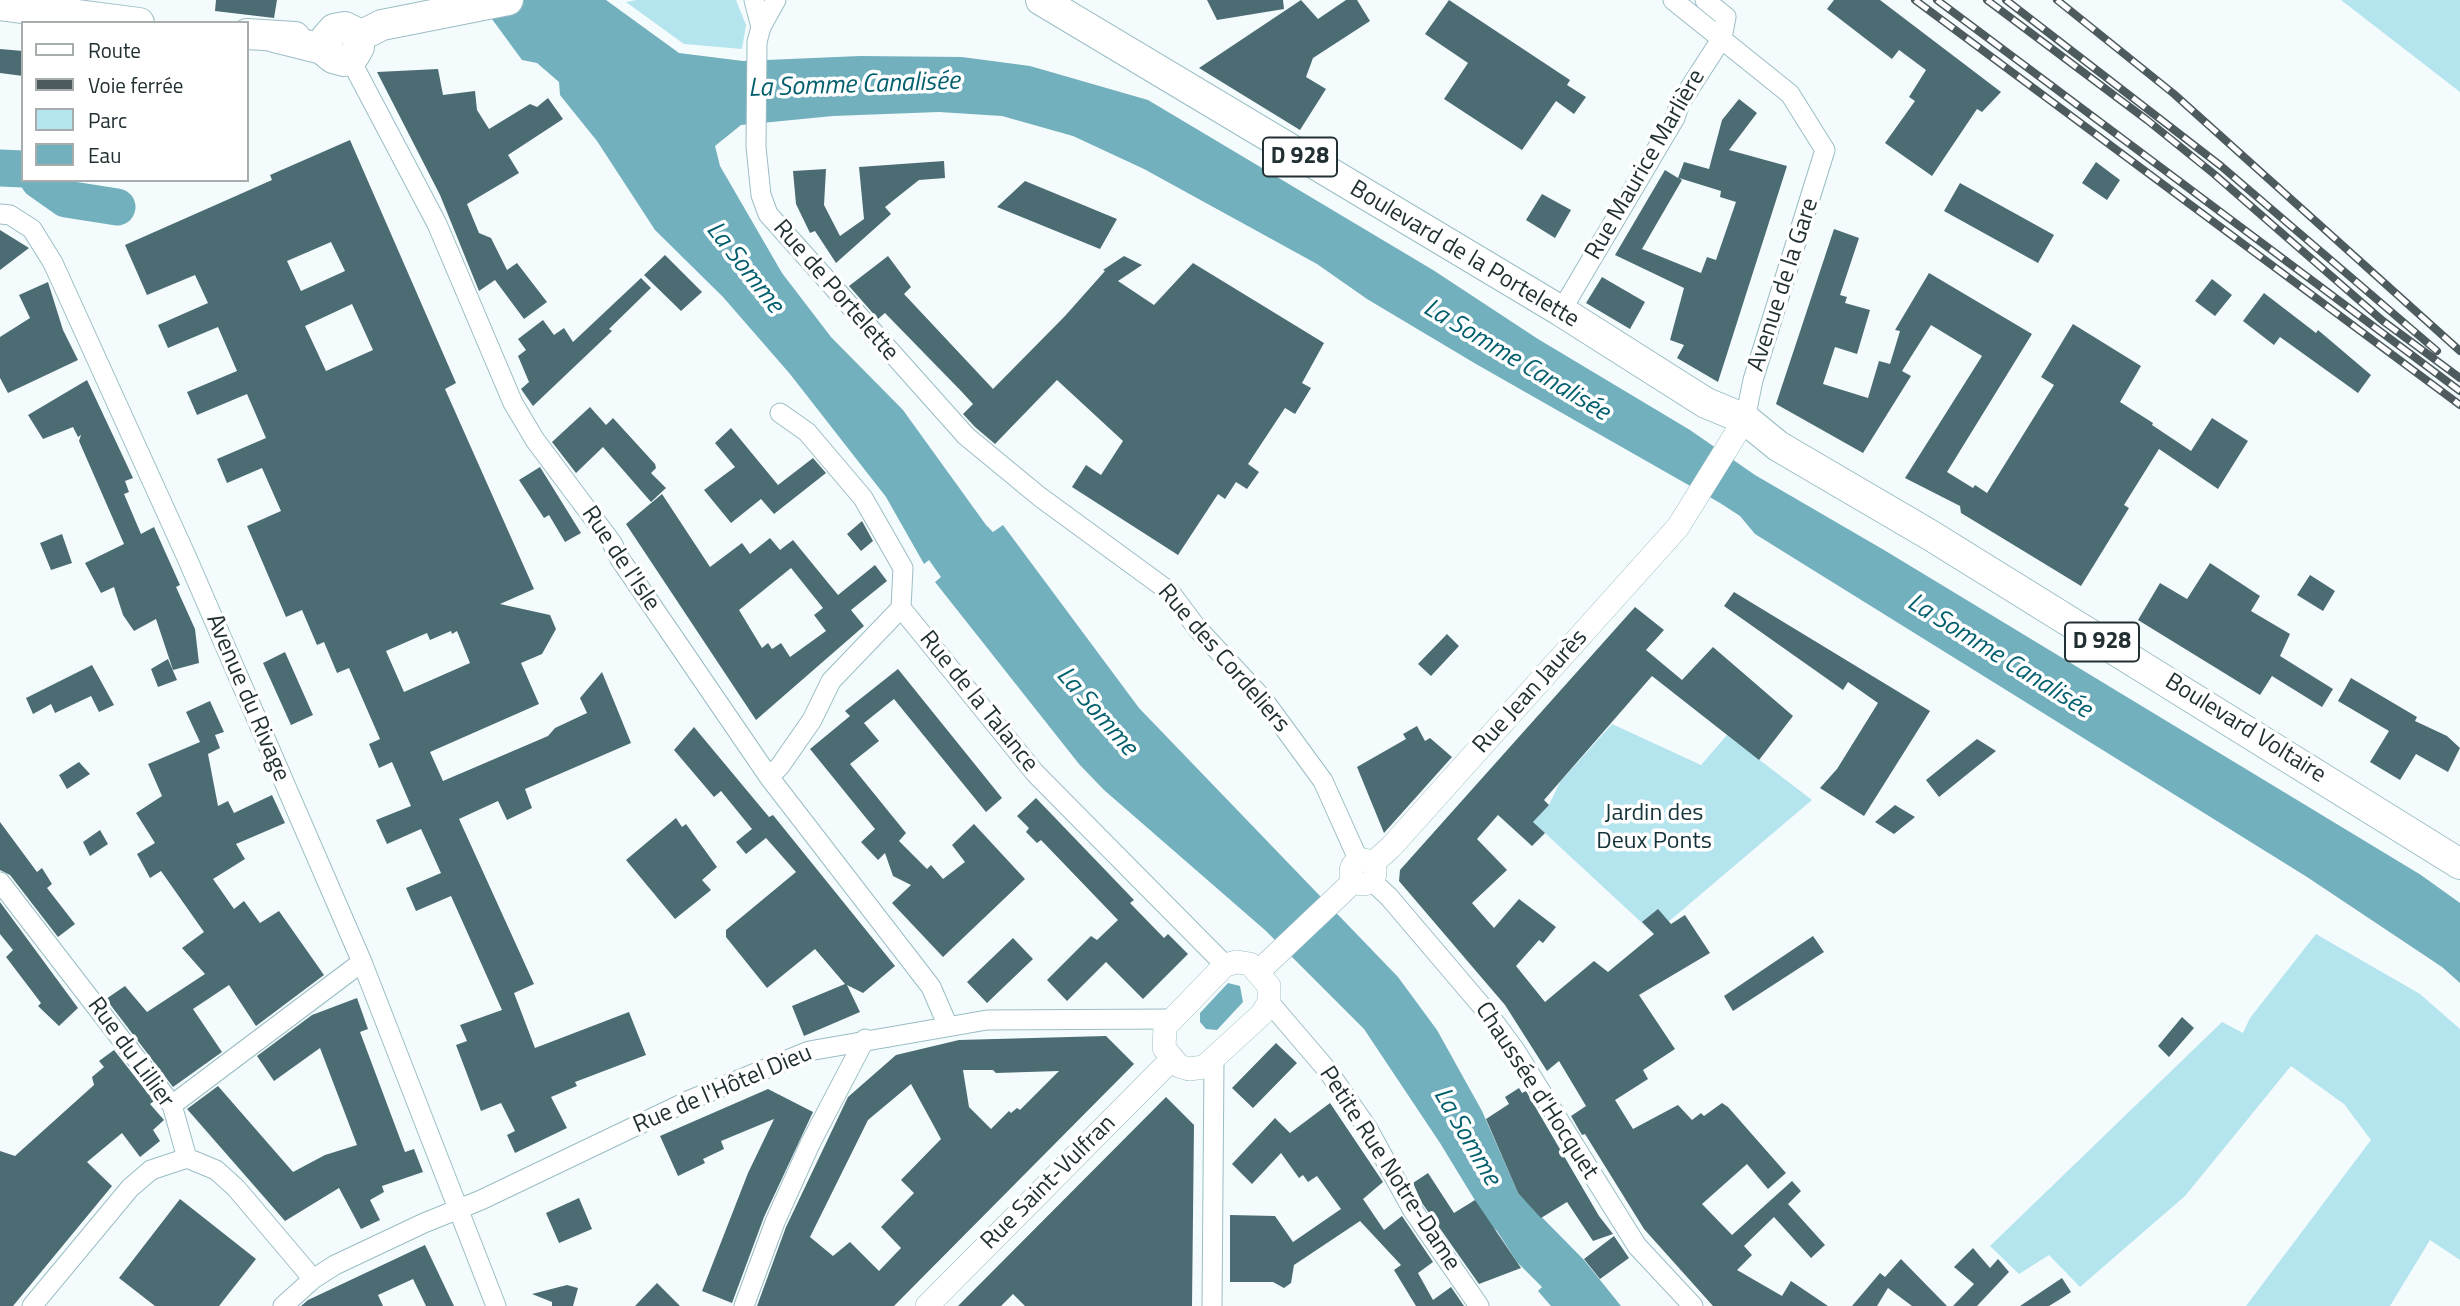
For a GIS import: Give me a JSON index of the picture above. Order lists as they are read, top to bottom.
{
  "streets": {
    "main road": ["D 928", "Boulevard de la Portelette", "Boulevard Voltaire"],
    "street": [
      "Rue Maurice Marlière",
      "Avenue de la Gare",
      "Rue de Portelette",
      "Rue de l'Isle",
      "Rue des Cordeliers",
      "Rue Jean Jaurès",
      "Avenue du Rivage",
      "Rue de la Talance",
      "Rue du Lillier",
      "Rue de l'Hôtel Dieu",
      "Chaussée d'Hocquet",
      "Petite Rue Notre-Dame",
      "Rue Saint-Vulfran"
    ]
  },
  "crossings": [
    ["Rue Maurice Marlière", "Boulevard de la Portelette"],
    ["Rue Maurice Marlière", "Avenue de la Gare"],
    ["Boulevard de la Portelette", "Avenue de la Gare"],
    ["Boulevard de la Portelette", "Rue Jean Jaurès"],
    ["Boulevard de la Portelette", "Boulevard Voltaire"],
    ["Avenue de la Gare", "Rue Jean Jaurès"],
    ["Avenue de la Gare", "Boulevard Voltaire"],
    ["Rue de Portelette", "Rue des Cordeliers"],
    ["Rue de l'Isle", "Rue de l'Hôtel Dieu"],
    ["Rue des Cordeliers", "Rue Jean Jaurès"],
    ["Rue des Cordeliers", "Chaussée d'Hocquet"],
    ["Rue Jean Jaurès", "Boulevard Voltaire"],
    ["Rue Jean Jaurès", "Chaussée d'Hocquet"],
    ["Avenue du Rivage", "Rue de l'Hôtel Dieu"]
  ],
  "water": ["La Somme Canalisée", "La Somme"],
  "parks": ["Jardin des Deux Ponts"],
  "legend": [
    "Route",
    "Voie ferrée",
    "Parc",
    "Eau"
  ]
}
